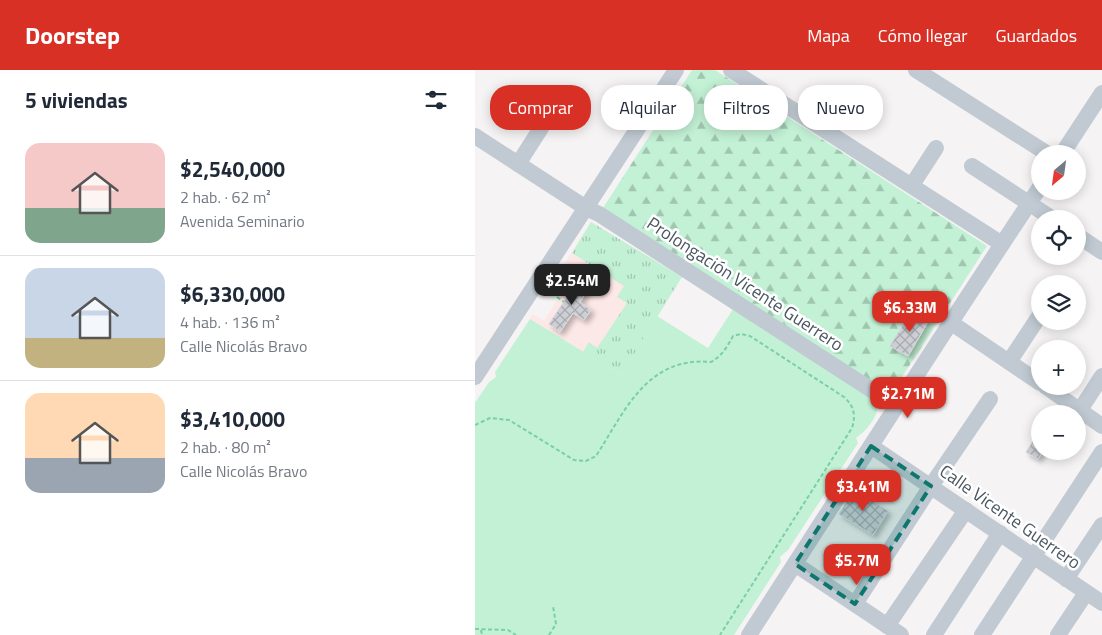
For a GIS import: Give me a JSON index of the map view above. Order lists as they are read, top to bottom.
{
  "streets": {
    "street": ["Prolongación Vicente Guerrero", "Calle Vicente Guerrero"]
  },
  "north": "bottom left",
  "page": {
    "header": "Doorstep",
    "nav": ["Mapa", "Cómo llegar", "Guardados"],
    "heading": "5 viviendas",
    "chip": [
      "Comprar",
      "Alquilar",
      "Filtros",
      "Nuevo"
    ],
    "list": [
      {
        "name": "$2,540,000",
        "note": "2 hab. · 62 m² · Avenida Seminario"
      },
      {
        "name": "$6,330,000",
        "note": "4 hab. · 136 m² · Calle Nicolás Bravo"
      },
      {
        "name": "$3,410,000",
        "note": "2 hab. · 80 m² · Calle Nicolás Bravo"
      }
    ],
    "map_buttons": ["+", "−"],
    "price": [
      "$2.54M",
      "$6.33M",
      "$2.71M",
      "$3.41M",
      "$5.7M"
    ]
  }
}
